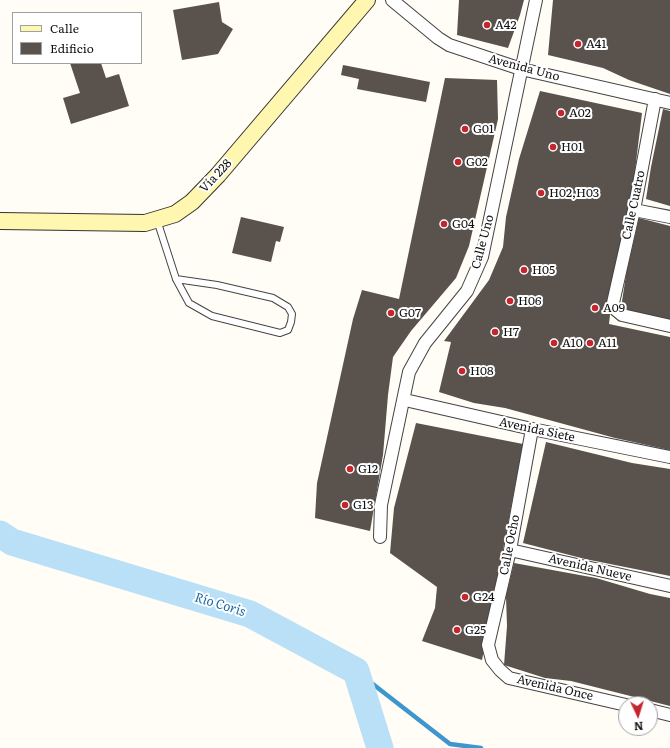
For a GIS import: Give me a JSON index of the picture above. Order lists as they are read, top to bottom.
{
  "streets": {
    "main road": ["Vía 228"],
    "street": [
      "Avenida Uno",
      "Calle Cuatro",
      "Calle Uno",
      "Avenida Siete",
      "Calle Ocho",
      "Avenida Nueve",
      "Avenida Once"
    ]
  },
  "crossings": [
    ["Avenida Uno", "Calle Cuatro"],
    ["Avenida Uno", "Calle Uno"],
    ["Calle Uno", "Avenida Siete"],
    ["Avenida Siete", "Calle Ocho"],
    ["Calle Ocho", "Avenida Nueve"],
    ["Calle Ocho", "Avenida Once"]
  ],
  "water": ["Río Coris"],
  "places": [
    "A42",
    "A41",
    "A02",
    "G01",
    "H01",
    "G02",
    "H02,H03",
    "G04",
    "H05",
    "H06",
    "A09",
    "G07",
    "H7",
    "A10",
    "A11",
    "H08",
    "G12",
    "G13",
    "G24",
    "G25"
  ],
  "legend": ["Calle", "Edificio"],
  "north": "bottom"
}
